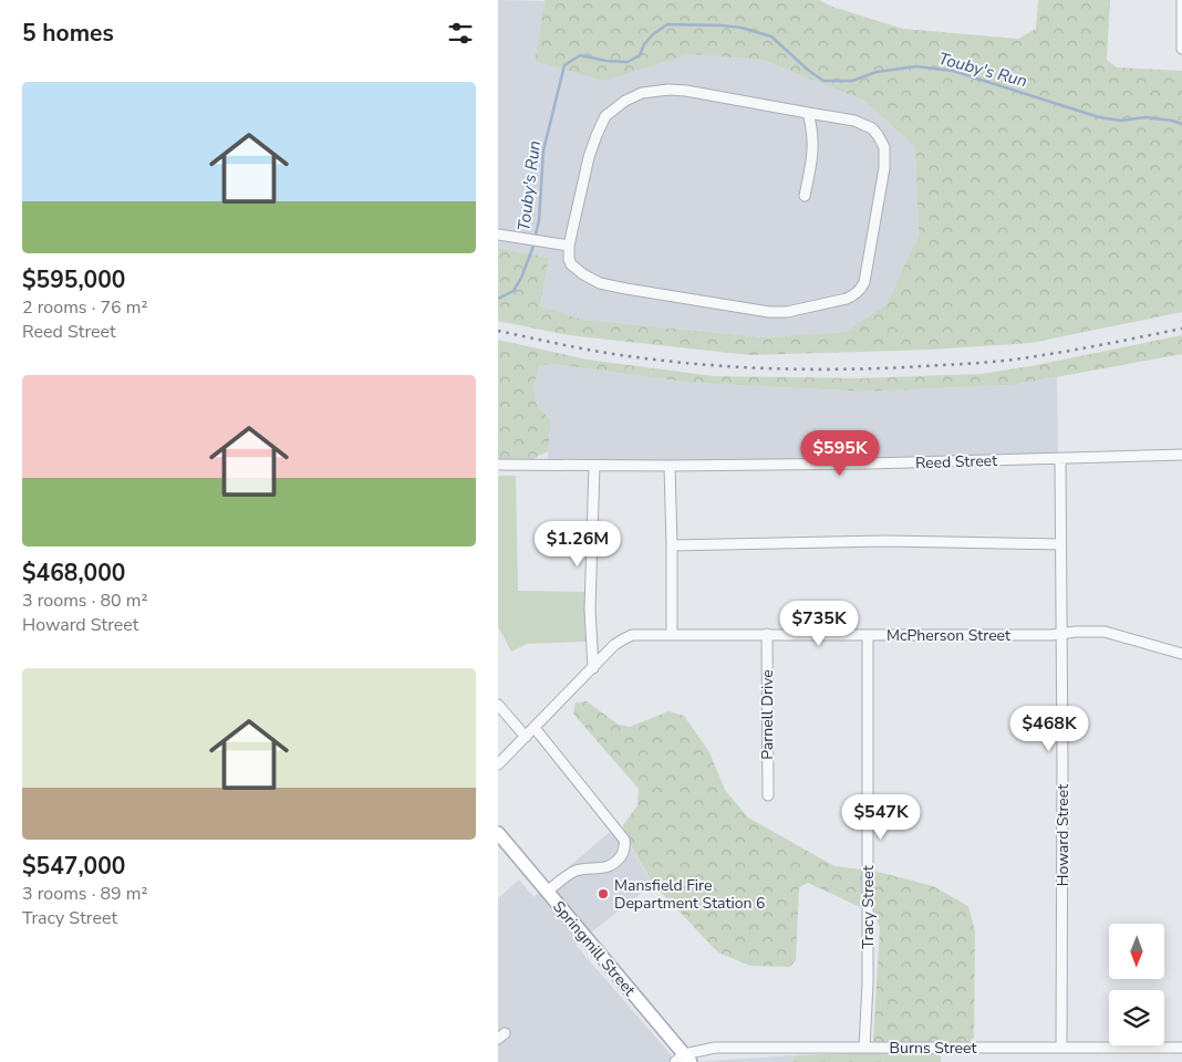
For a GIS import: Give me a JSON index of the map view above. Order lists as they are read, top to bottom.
{
  "streets": {
    "main road": ["Springmill Street"],
    "street": [
      "Reed Street",
      "McPherson Street",
      "Parnell Drive",
      "Howard Street",
      "Tracy Street",
      "Burns Street"
    ]
  },
  "crossings": [
    ["Reed Street", "Howard Street"],
    ["McPherson Street", "Parnell Drive"],
    ["McPherson Street", "Howard Street"],
    ["McPherson Street", "Tracy Street"],
    ["Howard Street", "Burns Street"],
    ["Tracy Street", "Burns Street"],
    ["Springmill Street", "Burns Street"]
  ],
  "water": ["Touby's Run"],
  "places": ["Mansfield Fire Department Station 6"],
  "north": "bottom",
  "page": {
    "heading": "5 homes",
    "list": [
      {
        "name": "$595,000",
        "note": "2 rooms · 76 m² · Reed Street"
      },
      {
        "name": "$468,000",
        "note": "3 rooms · 80 m² · Howard Street"
      },
      {
        "name": "$547,000",
        "note": "3 rooms · 89 m² · Tracy Street"
      }
    ],
    "price": [
      "$595K",
      "$1.26M",
      "$735K",
      "$468K",
      "$547K"
    ]
  }
}
